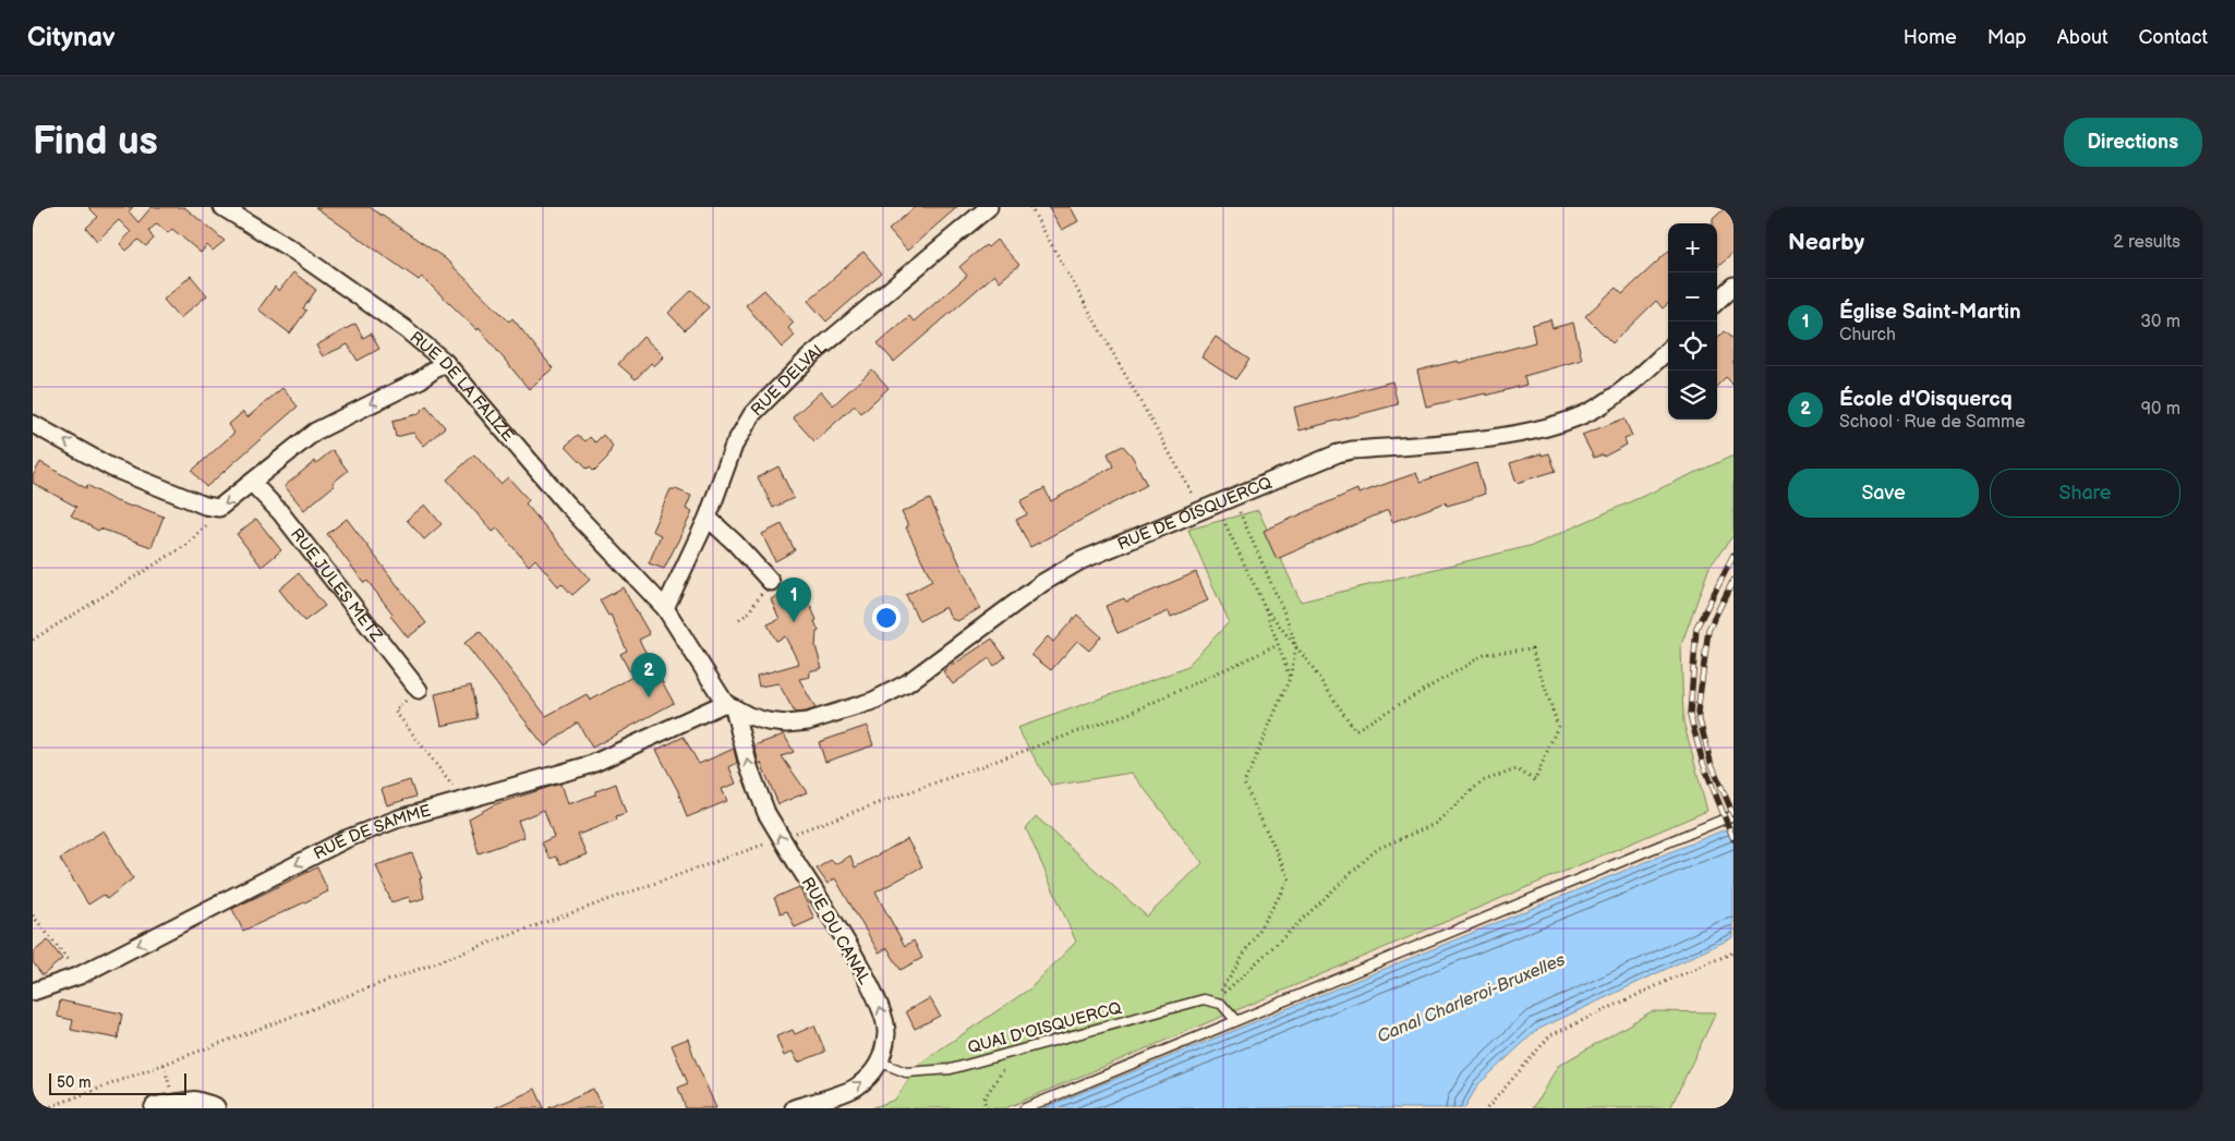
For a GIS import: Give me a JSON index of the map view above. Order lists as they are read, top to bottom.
{
  "streets": {
    "street": [
      "RUE DELVAL",
      "RUE DE LA FALIZE",
      "RUE DE OISQUERCQ",
      "RUE JULES METZ",
      "RUE DE SAMME",
      "RUE DU CANAL"
    ],
    "lane": ["QUAI D'OISQUERCQ"]
  },
  "crossings": [
    ["RUE DELVAL", "RUE DE LA FALIZE"],
    ["RUE DE LA FALIZE", "RUE DE OISQUERCQ"],
    ["RUE DE LA FALIZE", "RUE DE SAMME"],
    ["RUE DE LA FALIZE", "RUE DU CANAL"],
    ["RUE DE OISQUERCQ", "RUE DE SAMME"],
    ["RUE DE OISQUERCQ", "RUE DU CANAL"],
    ["RUE DE SAMME", "RUE DU CANAL"],
    ["RUE DU CANAL", "QUAI D'OISQUERCQ"]
  ],
  "one_way": ["RUE DE SAMME", "RUE DU CANAL"],
  "water": ["Canal Charleroi-Bruxelles"],
  "scale_bar": "50 m",
  "page": {
    "header": "Citynav",
    "nav": [
      "Home",
      "Map",
      "About",
      "Contact"
    ],
    "buttons": [
      "Directions",
      ["Save", "Share"]
    ],
    "title": "Find us",
    "heading": ["Nearby", "2 results"],
    "map_buttons": ["+", "−"],
    "list": [
      {
        "mark": "1",
        "name": "Église Saint-Martin",
        "note": "Church",
        "value": "30 m"
      },
      {
        "mark": "2",
        "name": "École d'Oisquercq",
        "note": "School · Rue de Samme",
        "value": "90 m"
      }
    ],
    "pins": ["1", "2"],
    "scale": "50 m"
  }
}
